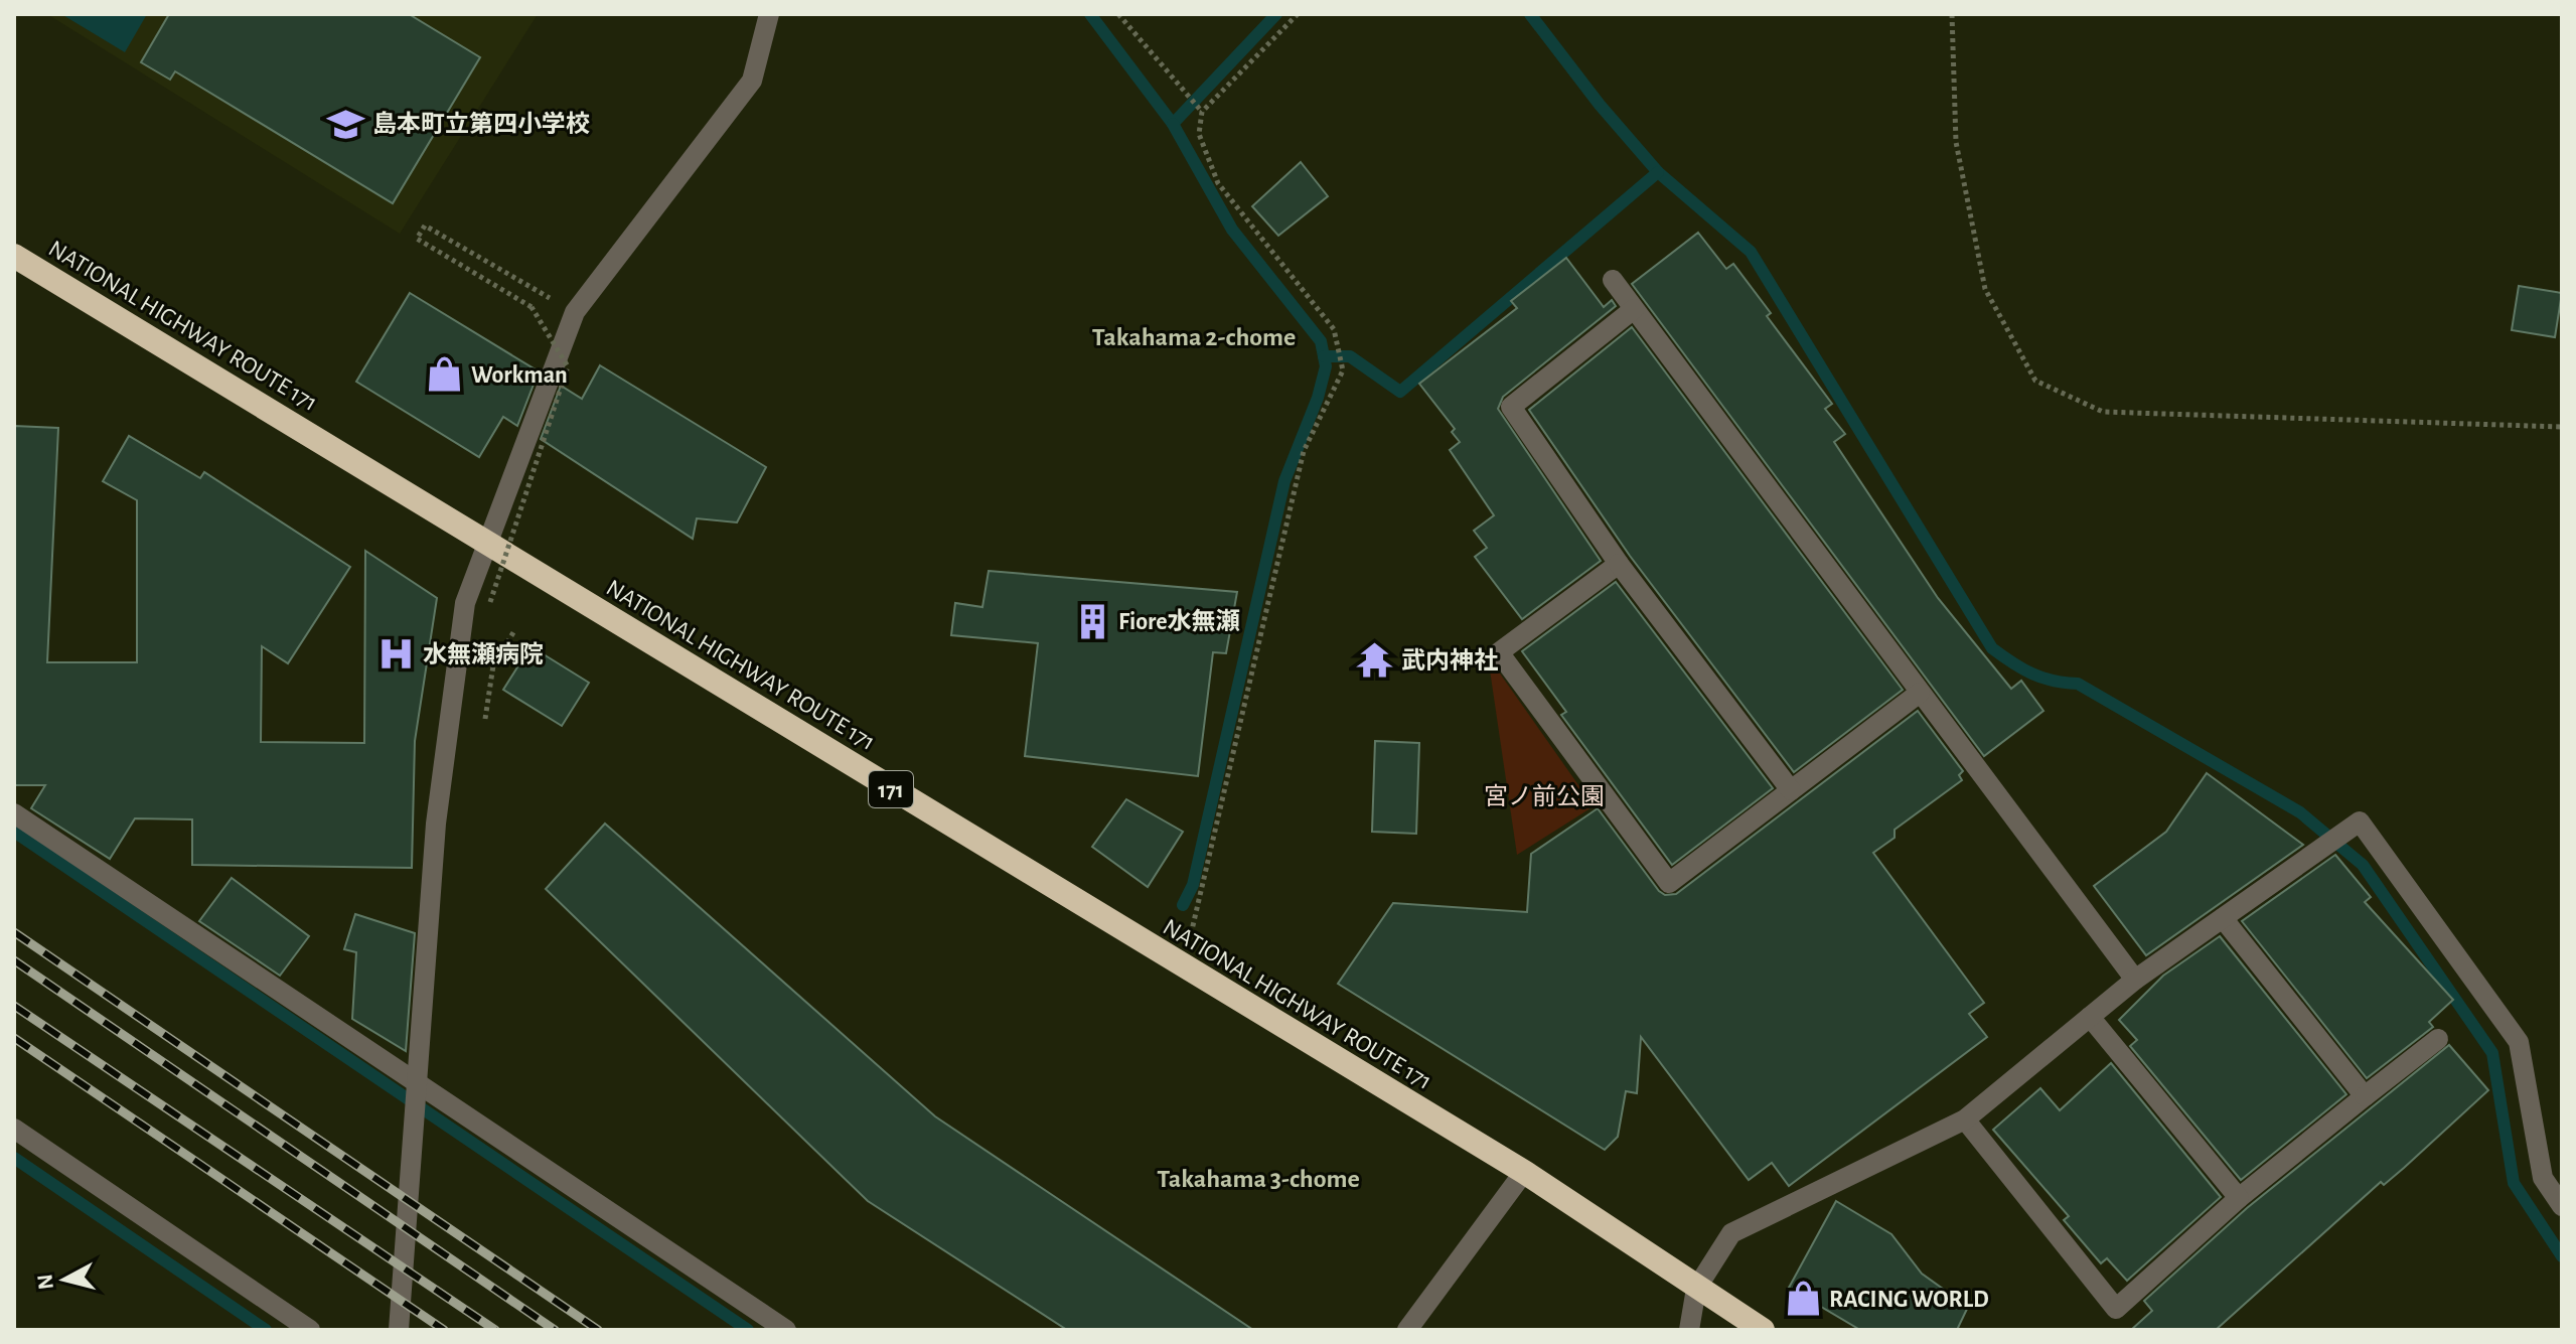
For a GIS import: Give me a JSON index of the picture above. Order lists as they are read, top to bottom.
{
  "streets": {
    "highway": ["NATIONAL HIGHWAY ROUTE 171", "171"]
  },
  "districts": ["Takahama 2-chome", "Takahama 3-chome"],
  "parks": ["宮ノ前公園"],
  "places": {
    "school or university": ["島本町立第四小学校"],
    "shop": ["Workman", "RACING WORLD"],
    "building": ["Fiore水無瀬"],
    "hospital": ["水無瀬病院"],
    "temple": ["武内神社"]
  },
  "north": "left"
}
